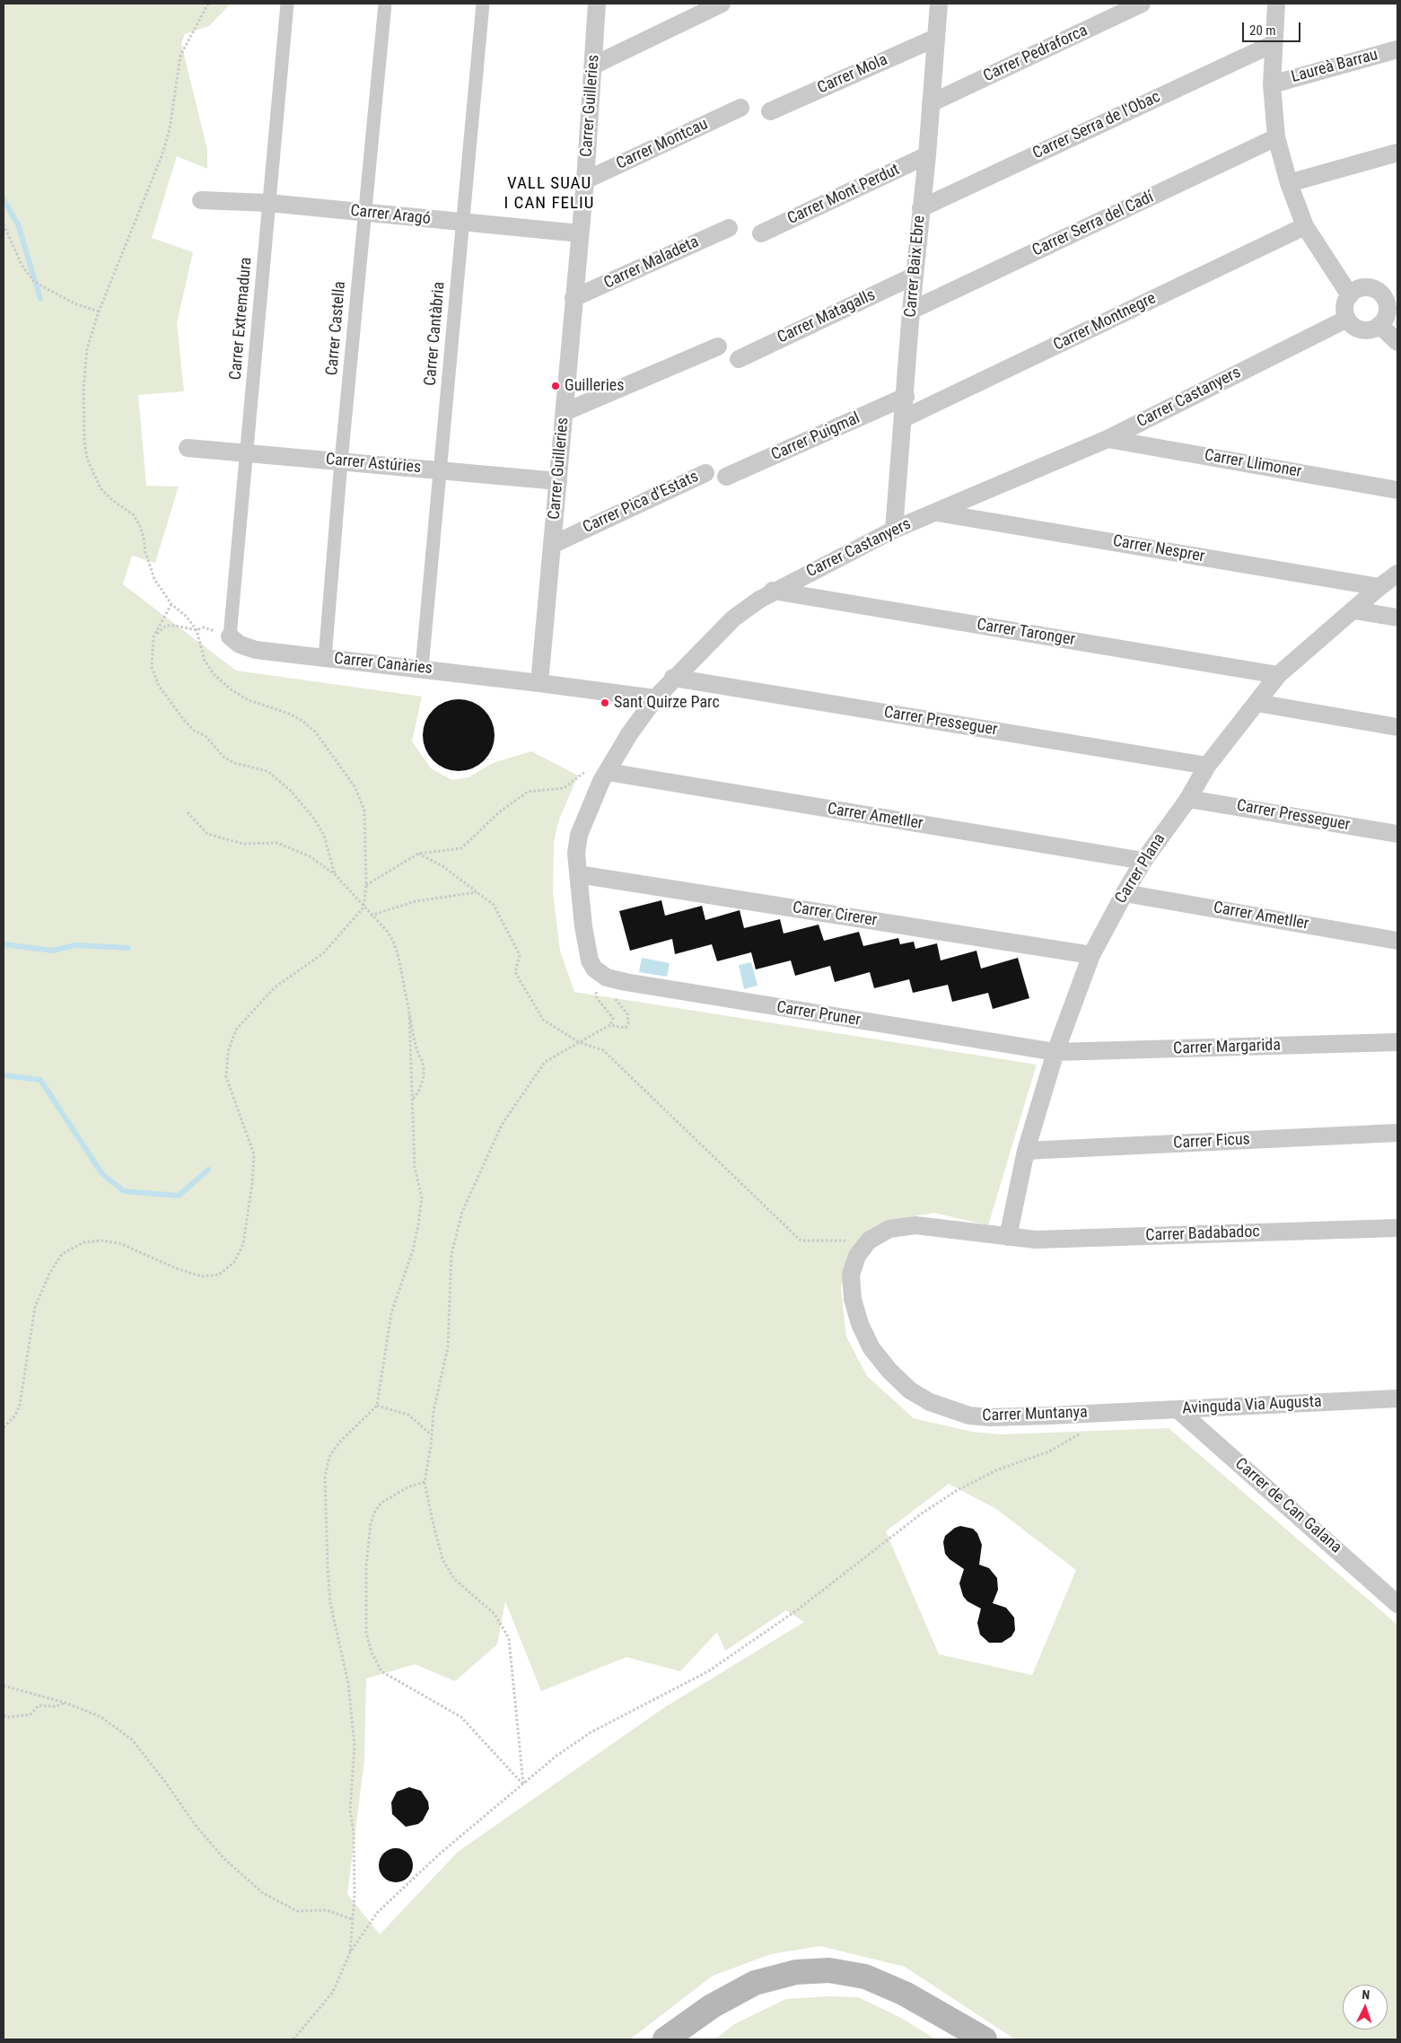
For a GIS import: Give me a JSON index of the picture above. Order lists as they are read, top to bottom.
{
  "streets": {
    "street": [
      "Carrer Pedraforca",
      "Laureà Barrau",
      "Carrer Mola",
      "Carrer Guilleries",
      "Carrer Serra de l'Obac",
      "Carrer Montcau",
      "Carrer Mont Perdut",
      "Carrer Aragó",
      "Carrer Serra del Cadí",
      "Carrer Maladeta",
      "Carrer Baix Ebre",
      "Carrer Matagalls",
      "Carrer Extremadura",
      "Carrer Montnegre",
      "Carrer Castella",
      "Carrer Cantàbria",
      "Carrer Castanyers",
      "Carrer Puigmal",
      "Carrer Astúries",
      "Carrer Llimoner",
      "Carrer Pica d'Estats",
      "Carrer Nesprer",
      "Carrer Taronger",
      "Carrer Canàries",
      "Carrer Presseguer",
      "Carrer Ametller",
      "Carrer Plana",
      "Carrer Cirerer",
      "Carrer Pruner",
      "Carrer Margarida",
      "Carrer Ficus",
      "Carrer Badabadoc",
      "Avinguda Via Augusta",
      "Carrer Muntanya",
      "Carrer de Can Galana"
    ]
  },
  "crossings": [
    ["Carrer Pedraforca", "Carrer Baix Ebre"],
    ["Carrer Mola", "Carrer Baix Ebre"],
    ["Carrer Guilleries", "Carrer Montcau"],
    ["Carrer Guilleries", "Carrer Aragó"],
    ["Carrer Guilleries", "Carrer Maladeta"],
    ["Carrer Guilleries", "Carrer Astúries"],
    ["Carrer Guilleries", "Carrer Pica d'Estats"],
    ["Carrer Guilleries", "Carrer Canàries"],
    ["Carrer Serra de l'Obac", "Carrer Baix Ebre"],
    ["Carrer Mont Perdut", "Carrer Baix Ebre"],
    ["Carrer Aragó", "Carrer Extremadura"],
    ["Carrer Aragó", "Carrer Castella"],
    ["Carrer Aragó", "Carrer Cantàbria"],
    ["Carrer Serra del Cadí", "Carrer Baix Ebre"],
    ["Carrer Baix Ebre", "Carrer Matagalls"],
    ["Carrer Baix Ebre", "Carrer Montnegre"],
    ["Carrer Baix Ebre", "Carrer Castanyers"],
    ["Carrer Baix Ebre", "Carrer Puigmal"],
    ["Carrer Extremadura", "Carrer Astúries"],
    ["Carrer Extremadura", "Carrer Canàries"],
    ["Carrer Castella", "Carrer Astúries"],
    ["Carrer Castella", "Carrer Canàries"],
    ["Carrer Cantàbria", "Carrer Astúries"],
    ["Carrer Cantàbria", "Carrer Canàries"],
    ["Carrer Castanyers", "Carrer Llimoner"],
    ["Carrer Castanyers", "Carrer Nesprer"],
    ["Carrer Castanyers", "Carrer Taronger"],
    ["Carrer Castanyers", "Carrer Presseguer"],
    ["Carrer Castanyers", "Carrer Ametller"],
    ["Carrer Castanyers", "Carrer Cirerer"],
    ["Carrer Castanyers", "Carrer Pruner"],
    ["Carrer Nesprer", "Carrer Plana"],
    ["Carrer Taronger", "Carrer Plana"],
    ["Carrer Presseguer", "Carrer Plana"],
    ["Carrer Ametller", "Carrer Plana"],
    ["Carrer Plana", "Carrer Cirerer"],
    ["Carrer Plana", "Carrer Pruner"],
    ["Carrer Plana", "Carrer Margarida"],
    ["Carrer Plana", "Carrer Ficus"],
    ["Carrer Plana", "Carrer Badabadoc"],
    ["Carrer Plana", "Carrer Muntanya"],
    ["Carrer Pruner", "Carrer Margarida"],
    ["Carrer Badabadoc", "Carrer Muntanya"],
    ["Avinguda Via Augusta", "Carrer Muntanya"],
    ["Avinguda Via Augusta", "Carrer de Can Galana"]
  ],
  "districts": ["VALL SUAU I CAN FELIU"],
  "places": ["Guilleries", "Sant Quirze Parc"],
  "scale_bar": "20 m",
  "north": "top"
}
